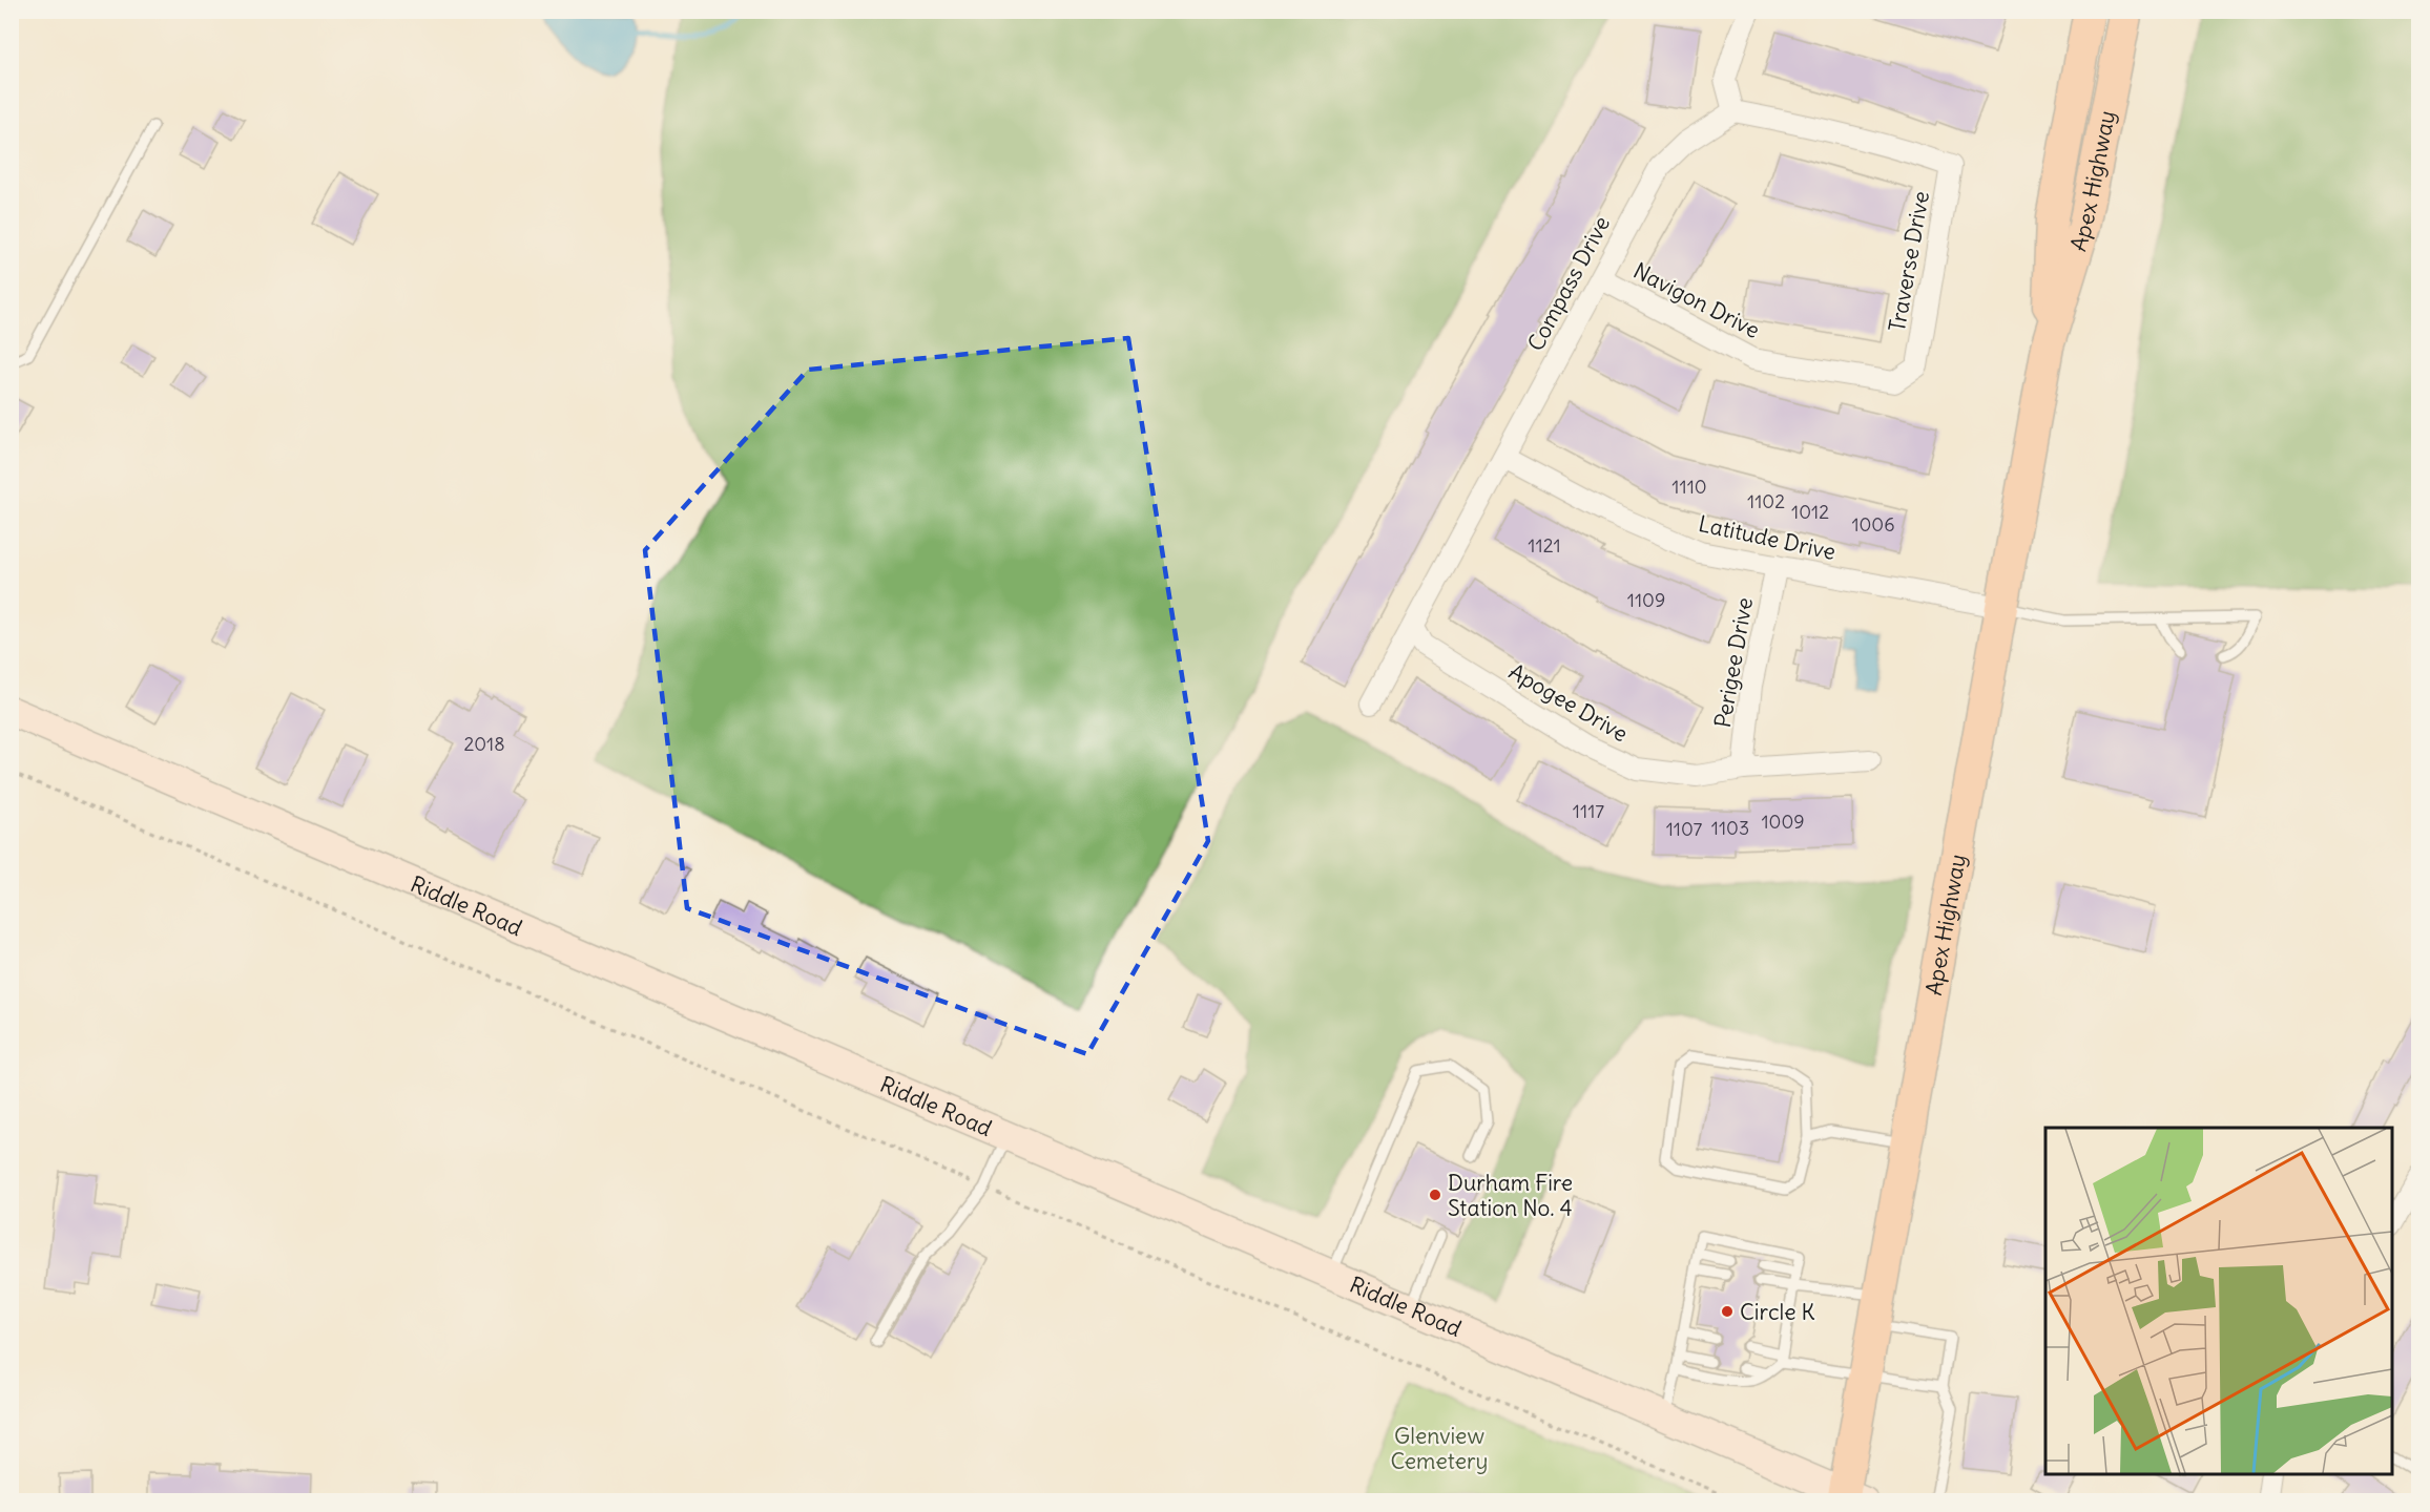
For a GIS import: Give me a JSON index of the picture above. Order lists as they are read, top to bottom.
{
  "streets": {
    "main road": ["Apex Highway", "Riddle Road"],
    "street": [
      "Traverse Drive",
      "Compass Drive",
      "Navigon Drive",
      "Latitude Drive",
      "Perigee Drive",
      "Apogee Drive"
    ]
  },
  "crossings": [
    ["Apex Highway", "Latitude Drive"],
    ["Apex Highway", "Riddle Road"],
    ["Traverse Drive", "Compass Drive"],
    ["Traverse Drive", "Navigon Drive"],
    ["Compass Drive", "Navigon Drive"],
    ["Compass Drive", "Latitude Drive"],
    ["Compass Drive", "Apogee Drive"],
    ["Latitude Drive", "Perigee Drive"],
    ["Perigee Drive", "Apogee Drive"]
  ],
  "parks": ["Glenview Cemetery"],
  "places": ["Durham Fire Station No. 4", "Circle K"],
  "house_numbers": [
    "1110",
    "1102",
    "1012",
    "1006",
    "1121",
    "1109",
    "2018",
    "1117",
    "1009",
    "1103",
    "1107"
  ]
}
